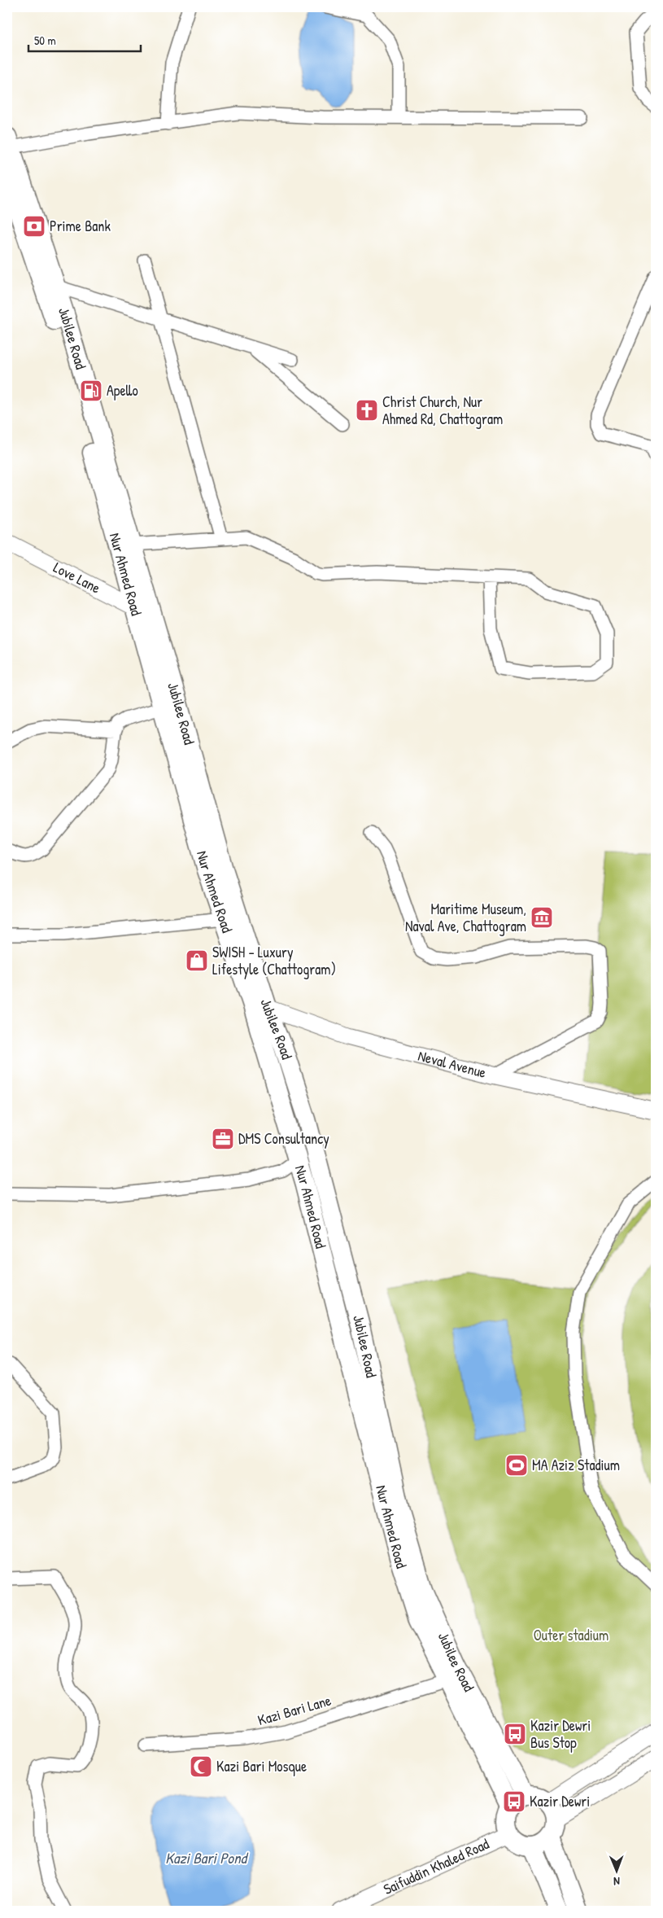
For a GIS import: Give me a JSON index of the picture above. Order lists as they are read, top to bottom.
{
  "streets": {
    "main road": [
      "Jubilee Road",
      "Nur Ahmed Road",
      "Love Lane",
      "Neval Avenue",
      "Saifuddin Khaled Road"
    ],
    "street": ["Kazi Bari Lane"]
  },
  "crossings": [
    ["Jubilee Road", "Nur Ahmed Road"],
    ["Jubilee Road", "Love Lane"],
    ["Jubilee Road", "Neval Avenue"],
    ["Jubilee Road", "Saifuddin Khaled Road"],
    ["Nur Ahmed Road", "Love Lane"],
    ["Nur Ahmed Road", "Neval Avenue"],
    ["Nur Ahmed Road", "Kazi Bari Lane"],
    ["Nur Ahmed Road", "Saifuddin Khaled Road"]
  ],
  "water": ["Kazi Bari Pond"],
  "parks": ["Outer stadium"],
  "places": {
    "bank": ["Prime Bank"],
    "fuel station": ["Apello"],
    "church": ["Christ Church, Nur Ahmed Rd, Chattogram"],
    "museum": ["Maritime Museum, Naval Ave, Chattogram"],
    "shop": ["SWISH - Luxury Lifestyle (Chattogram)"],
    "office": ["DMS Consultancy"],
    "sports": ["MA Aziz Stadium"],
    "bus stop": ["Kazir Dewri Bus Stop", "Kazir Dewri"],
    "mosque": ["Kazi Bari Mosque"]
  },
  "scale_bar": "50 m",
  "north": "bottom"
}
